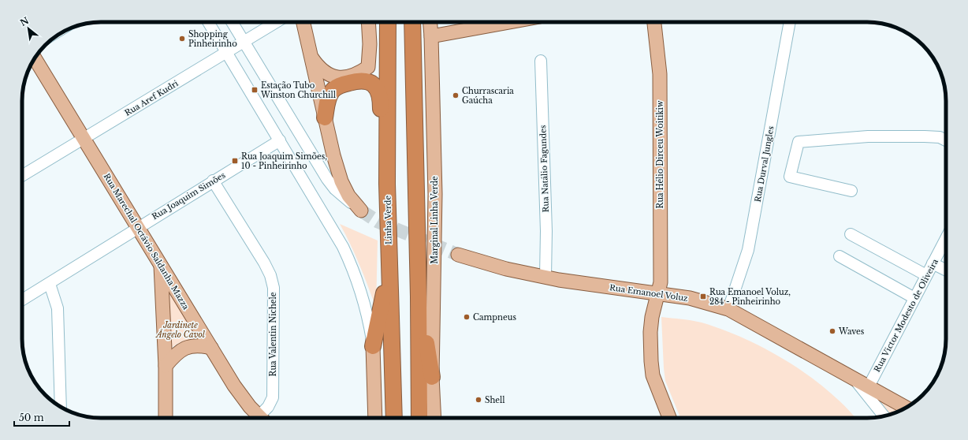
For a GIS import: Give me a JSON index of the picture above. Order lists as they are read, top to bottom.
{
  "streets": {
    "highway": ["Linha Verde"],
    "main road": [
      "Rua Hélio Dirceu Woitikiw",
      "Marginal Linha Verde",
      "Rua Marechal Octávio Saldanha Mazza",
      "Rua Emanoel Voluz"
    ],
    "street": [
      "Rua Aref Kudri",
      "Rua Durval Jungles",
      "Rua Natálio Fagundes",
      "Rua Joaquim Simões",
      "Rua Victor Modesto de Oliveira",
      "Rua Valentin Nichele"
    ]
  },
  "crossings": [
    ["Rua Aref Kudri", "Rua Marechal Octávio Saldanha Mazza"],
    ["Rua Hélio Dirceu Woitikiw", "Rua Emanoel Voluz"],
    ["Rua Durval Jungles", "Rua Emanoel Voluz"],
    ["Rua Natálio Fagundes", "Rua Emanoel Voluz"],
    ["Rua Joaquim Simões", "Rua Marechal Octávio Saldanha Mazza"],
    ["Rua Joaquim Simões", "Rua Valentin Nichele"],
    ["Rua Emanoel Voluz", "Rua Victor Modesto de Oliveira"]
  ],
  "parks": ["Jardinete Ângelo Cavol"],
  "places": {
    "other": [
      "Shopping Pinheirinho",
      "Churrascaria Gaúcha",
      "Campneus",
      "Waves",
      "Shell"
    ],
    "transit": ["Estação Tubo Winston Churchill", "Rua Joaquim Simões, 10 - Pinheirinho", "Rua Emanoel Voluz, 284 - Pinheirinho"]
  },
  "scale_bar": "50 m",
  "north": "top left"
}
